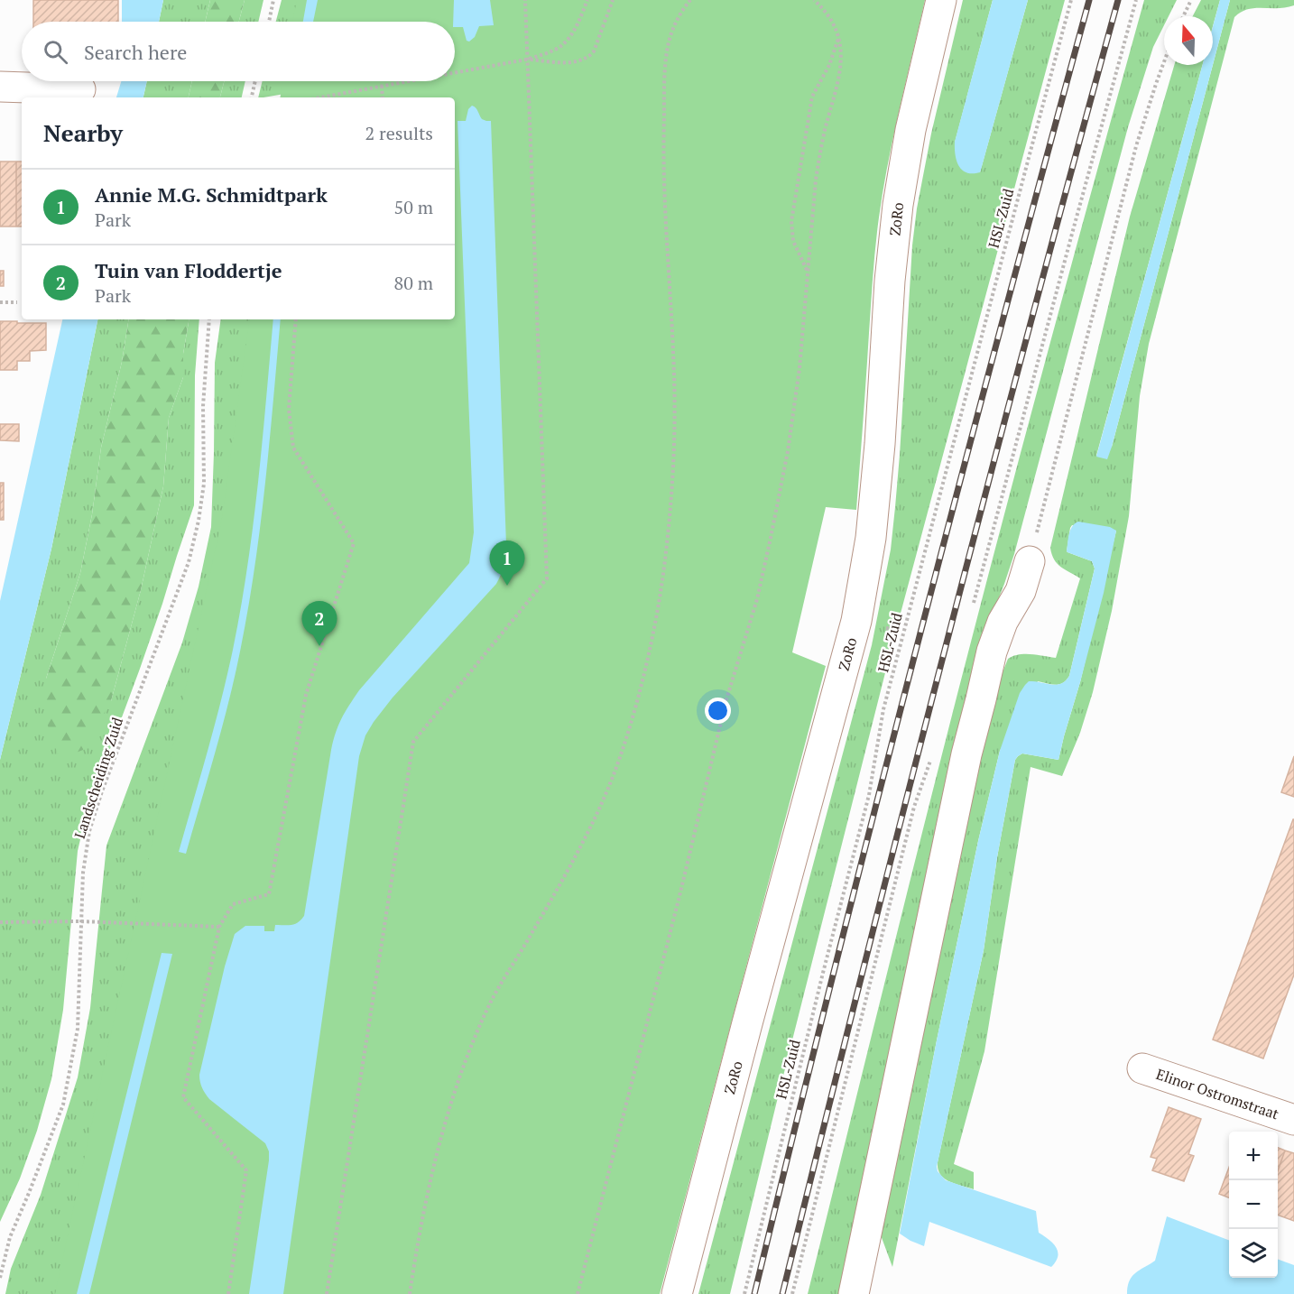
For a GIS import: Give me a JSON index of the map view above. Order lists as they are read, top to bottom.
{
  "streets": {
    "street": ["ZoRo", "Elinor Ostromstraat"],
    "path": ["HSL-Zuid", "Landscheiding Zuid"]
  },
  "north": "top",
  "page": {
    "search": "Search here",
    "heading": ["Nearby", "2 results"],
    "list": [
      {
        "mark": "1",
        "name": "Annie M.G. Schmidtpark",
        "note": "Park",
        "value": "50 m"
      },
      {
        "mark": "2",
        "name": "Tuin van Floddertje",
        "note": "Park",
        "value": "80 m"
      }
    ],
    "pins": ["1", "2"],
    "map_buttons": ["+", "−"]
  }
}
